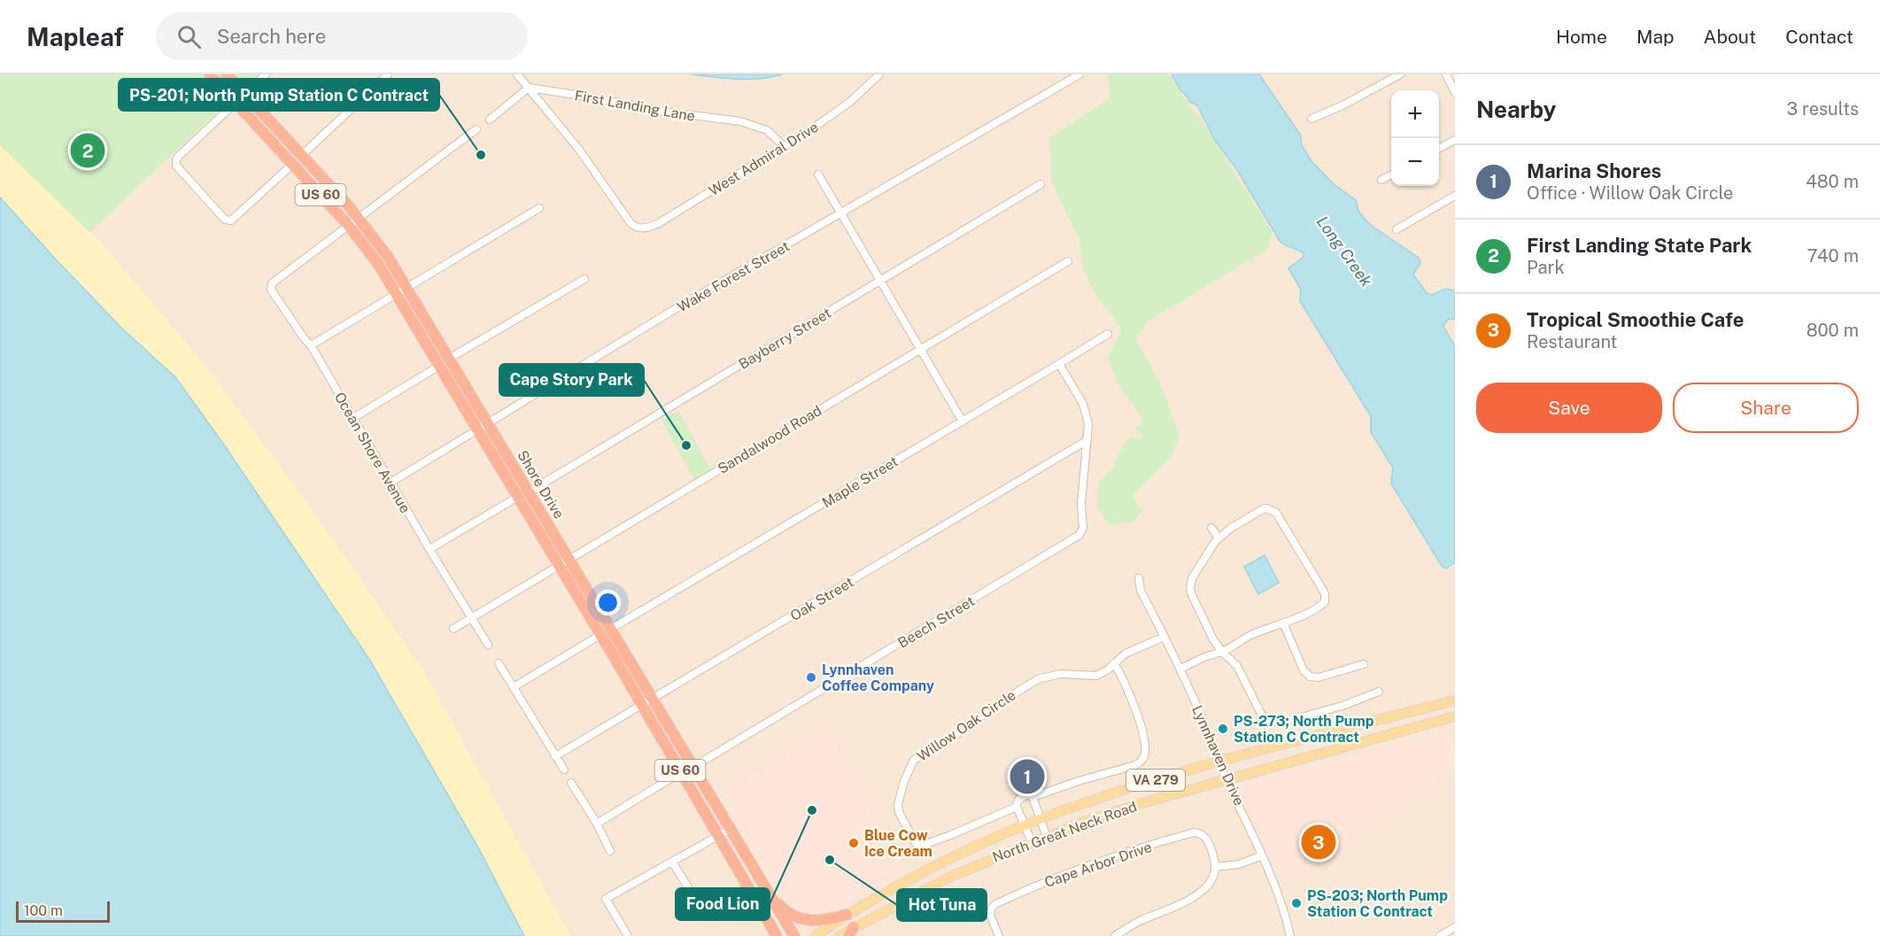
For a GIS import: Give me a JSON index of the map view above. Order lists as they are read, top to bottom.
{
  "streets": {
    "highway": ["US 60", "Shore Drive"],
    "main road": ["VA 279", "North Great Neck Road"],
    "street": [
      "First Landing Lane",
      "West Admiral Drive",
      "Wake Forest Street",
      "Bayberry Street",
      "Sandalwood Road",
      "Ocean Shore Avenue",
      "Maple Street",
      "Oak Street",
      "Beech Street",
      "Willow Oak Circle",
      "Lynnhaven Drive",
      "Cape Arbor Drive"
    ]
  },
  "crossings": [
    ["First Landing Lane", "West Admiral Drive"],
    ["Wake Forest Street", "Ocean Shore Avenue"],
    ["Wake Forest Street", "Shore Drive"],
    ["Bayberry Street", "Shore Drive"],
    ["Sandalwood Road", "Ocean Shore Avenue"],
    ["Sandalwood Road", "Shore Drive"],
    ["Ocean Shore Avenue", "Shore Drive"],
    ["Maple Street", "Shore Drive"],
    ["Shore Drive", "Oak Street"],
    ["Shore Drive", "Beech Street"],
    ["Oak Street", "Beech Street"],
    ["Willow Oak Circle", "Lynnhaven Drive"],
    ["Lynnhaven Drive", "North Great Neck Road"]
  ],
  "water": ["Long Creek"],
  "places": [
    "PS-201; North Pump Station C Contract",
    "Cape Story Park",
    "Lynnhaven Coffee Company",
    "PS-273; North Pump Station C Contract",
    "Food Lion",
    "Blue Cow Ice Cream",
    "Hot Tuna",
    "PS-203; North Pump Station C Contract"
  ],
  "scale_bar": "100 m",
  "page": {
    "header": "Mapleaf",
    "search": "Search here",
    "nav": [
      "Home",
      "Map",
      "About",
      "Contact"
    ],
    "heading": ["Nearby", "3 results"],
    "map_buttons": ["+", "−"],
    "pins": ["2", "1", "3"],
    "list": [
      {
        "mark": "1",
        "name": "Marina Shores",
        "note": "Office · Willow Oak Circle",
        "value": "480 m"
      },
      {
        "mark": "2",
        "name": "First Landing State Park",
        "note": "Park",
        "value": "740 m"
      },
      {
        "mark": "3",
        "name": "Tropical Smoothie Cafe",
        "note": "Restaurant",
        "value": "800 m"
      }
    ],
    "buttons": ["Save", "Share"],
    "scale": "100 m"
  }
}
